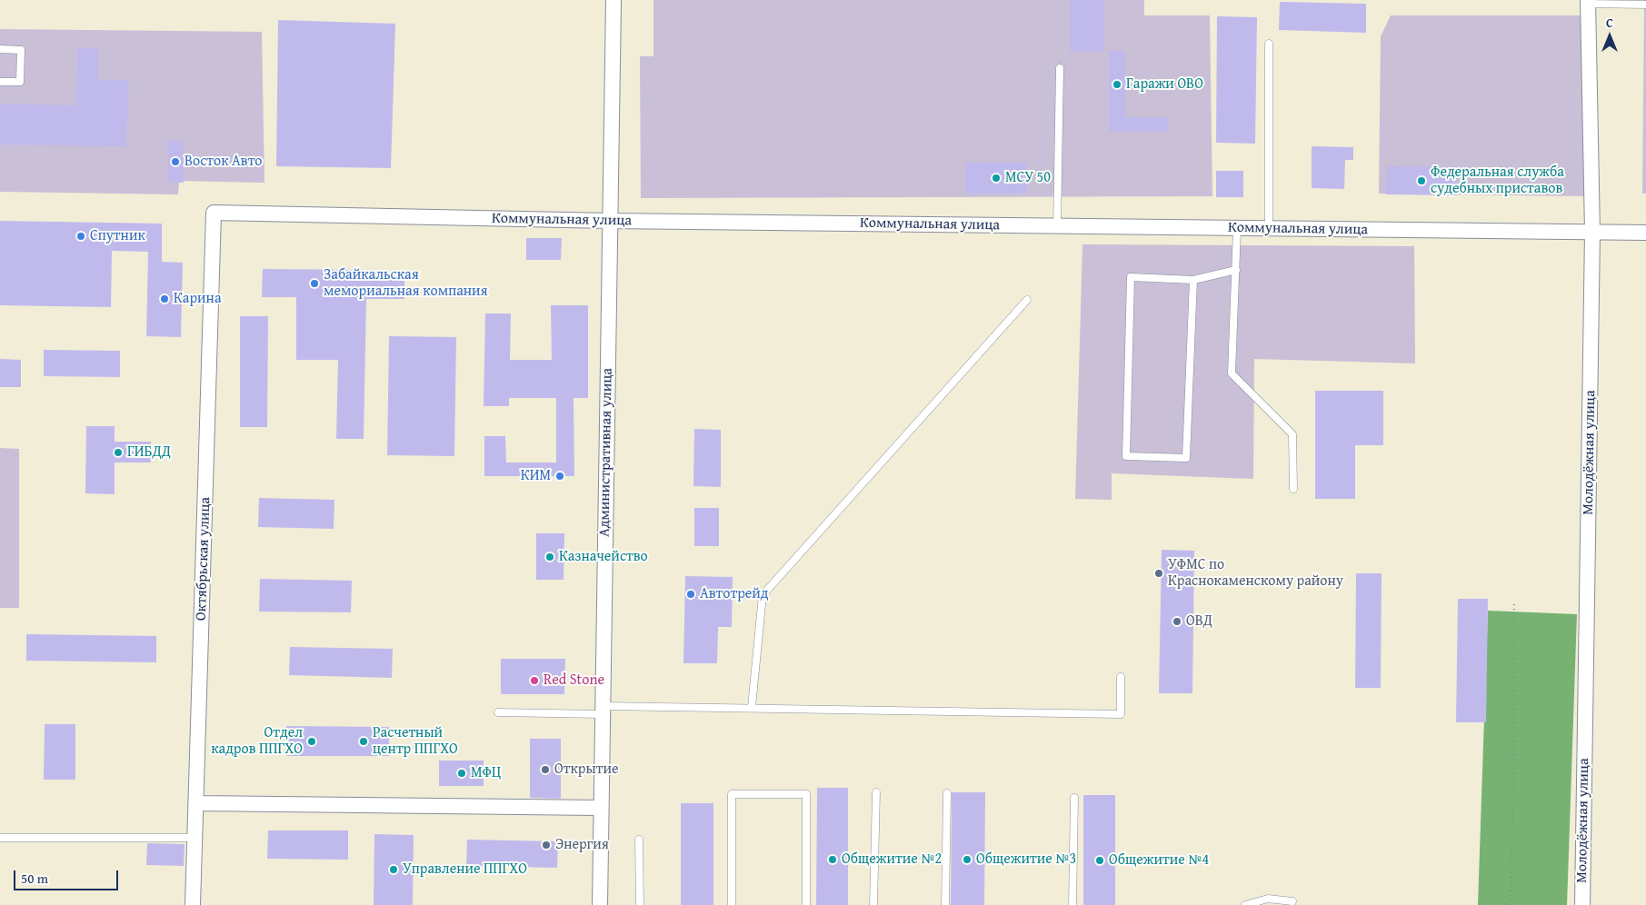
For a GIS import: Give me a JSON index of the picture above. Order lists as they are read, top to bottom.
{
  "streets": {
    "street": [
      "Коммунальная улица",
      "Административная улица",
      "Молодёжная улица",
      "Октябрьская улица"
    ]
  },
  "crossings": [
    ["Коммунальная улица", "Административная улица"],
    ["Коммунальная улица", "Молодёжная улица"],
    ["Коммунальная улица", "Октябрьская улица"]
  ],
  "places": [
    "Гаражи ОВО",
    "Восток Авто",
    "МСУ 50",
    "Федеральная служба судебных приставов",
    "Спутник",
    "Забайкальская мемориальная компания",
    "Карина",
    "ГИБДД",
    "КИМ",
    "Казначейство",
    "УФМС по Краснокаменскому району",
    "Автотрейд",
    "ОВД",
    "Red Stone",
    "Отдел кадров ППГХО",
    "Расчетный центр ППГХО",
    "Открытие",
    "МФЦ",
    "Энергия",
    "Общежитие №2",
    "Общежитие №3",
    "Общежитие №4",
    "Управление ППГХО"
  ],
  "scale_bar": "50 m",
  "north": "top"
}
